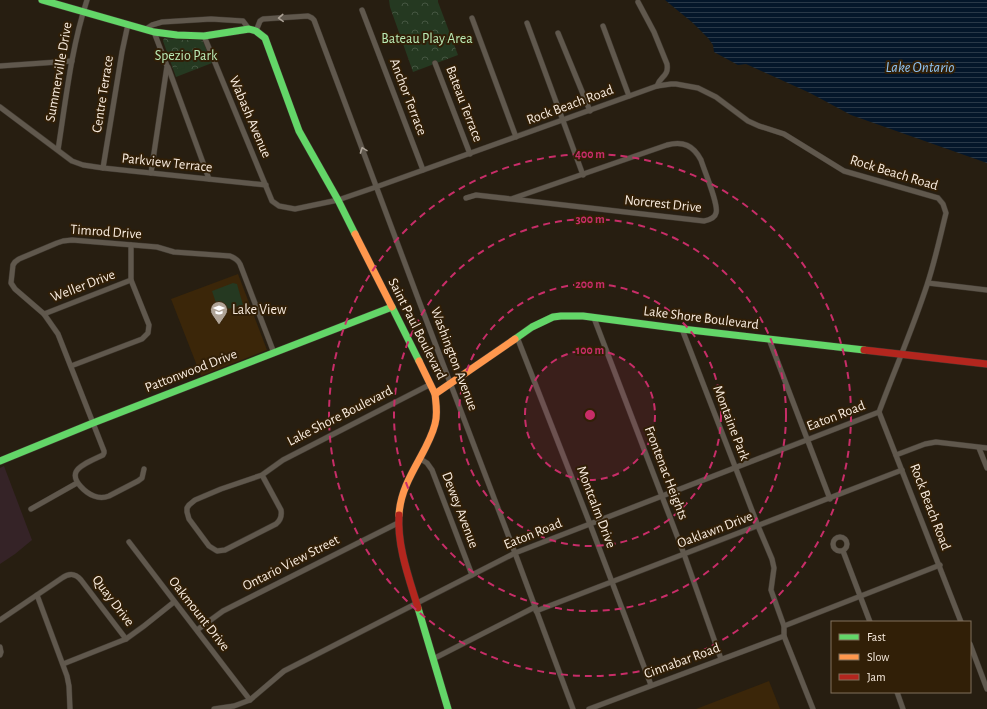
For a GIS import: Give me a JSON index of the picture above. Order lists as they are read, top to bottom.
{
  "streets": {
    "main road": ["Lake Shore Boulevard", "Saint Paul Boulevard", "Pattonwood Drive"],
    "street": [
      "Summerville Drive",
      "Centre Terrace",
      "Anchor Terrace",
      "Bateau Terrace",
      "Rock Beach Road",
      "Wabash Avenue",
      "Parkview Terrace",
      "Norcrest Drive",
      "Timrod Drive",
      "Weller Drive",
      "Washington Avenue",
      "Eaton Road",
      "Montaine Park",
      "Frontenac Heights",
      "Montcalm Drive",
      "Dewey Avenue",
      "Oaklawn Drive",
      "Ontario View Street",
      "Quay Drive",
      "Oakmount Drive",
      "Cinnabar Road"
    ]
  },
  "crossings": [
    ["Summerville Drive", "Parkview Terrace"],
    ["Centre Terrace", "Parkview Terrace"],
    ["Anchor Terrace", "Rock Beach Road"],
    ["Bateau Terrace", "Rock Beach Road"],
    ["Rock Beach Road", "Lake Shore Boulevard"],
    ["Rock Beach Road", "Saint Paul Boulevard"],
    ["Rock Beach Road", "Washington Avenue"],
    ["Rock Beach Road", "Eaton Road"],
    ["Rock Beach Road", "Oaklawn Drive"],
    ["Wabash Avenue", "Parkview Terrace"],
    ["Timrod Drive", "Weller Drive"],
    ["Timrod Drive", "Pattonwood Drive"],
    ["Lake Shore Boulevard", "Saint Paul Boulevard"],
    ["Lake Shore Boulevard", "Washington Avenue"],
    ["Lake Shore Boulevard", "Montaine Park"],
    ["Lake Shore Boulevard", "Frontenac Heights"],
    ["Lake Shore Boulevard", "Montcalm Drive"],
    ["Saint Paul Boulevard", "Washington Avenue"],
    ["Saint Paul Boulevard", "Pattonwood Drive"],
    ["Saint Paul Boulevard", "Eaton Road"],
    ["Saint Paul Boulevard", "Dewey Avenue"],
    ["Saint Paul Boulevard", "Oaklawn Drive"],
    ["Saint Paul Boulevard", "Ontario View Street"],
    ["Washington Avenue", "Eaton Road"],
    ["Washington Avenue", "Oaklawn Drive"],
    ["Eaton Road", "Montaine Park"],
    ["Eaton Road", "Frontenac Heights"],
    ["Eaton Road", "Montcalm Drive"],
    ["Eaton Road", "Dewey Avenue"],
    ["Eaton Road", "Oakmount Drive"],
    ["Montaine Park", "Oaklawn Drive"],
    ["Montaine Park", "Cinnabar Road"],
    ["Frontenac Heights", "Oaklawn Drive"],
    ["Frontenac Heights", "Cinnabar Road"],
    ["Montcalm Drive", "Oaklawn Drive"],
    ["Montcalm Drive", "Cinnabar Road"],
    ["Ontario View Street", "Oakmount Drive"]
  ],
  "water": ["Lake Ontario"],
  "parks": ["Bateau Play Area", "Spezio Park"],
  "places": {
    "school or university": ["Lake View"]
  },
  "legend": ["Fast", "Slow", "Jam"],
  "rings": [
    "400 m",
    "300 m",
    "200 m",
    "100 m"
  ]
}
